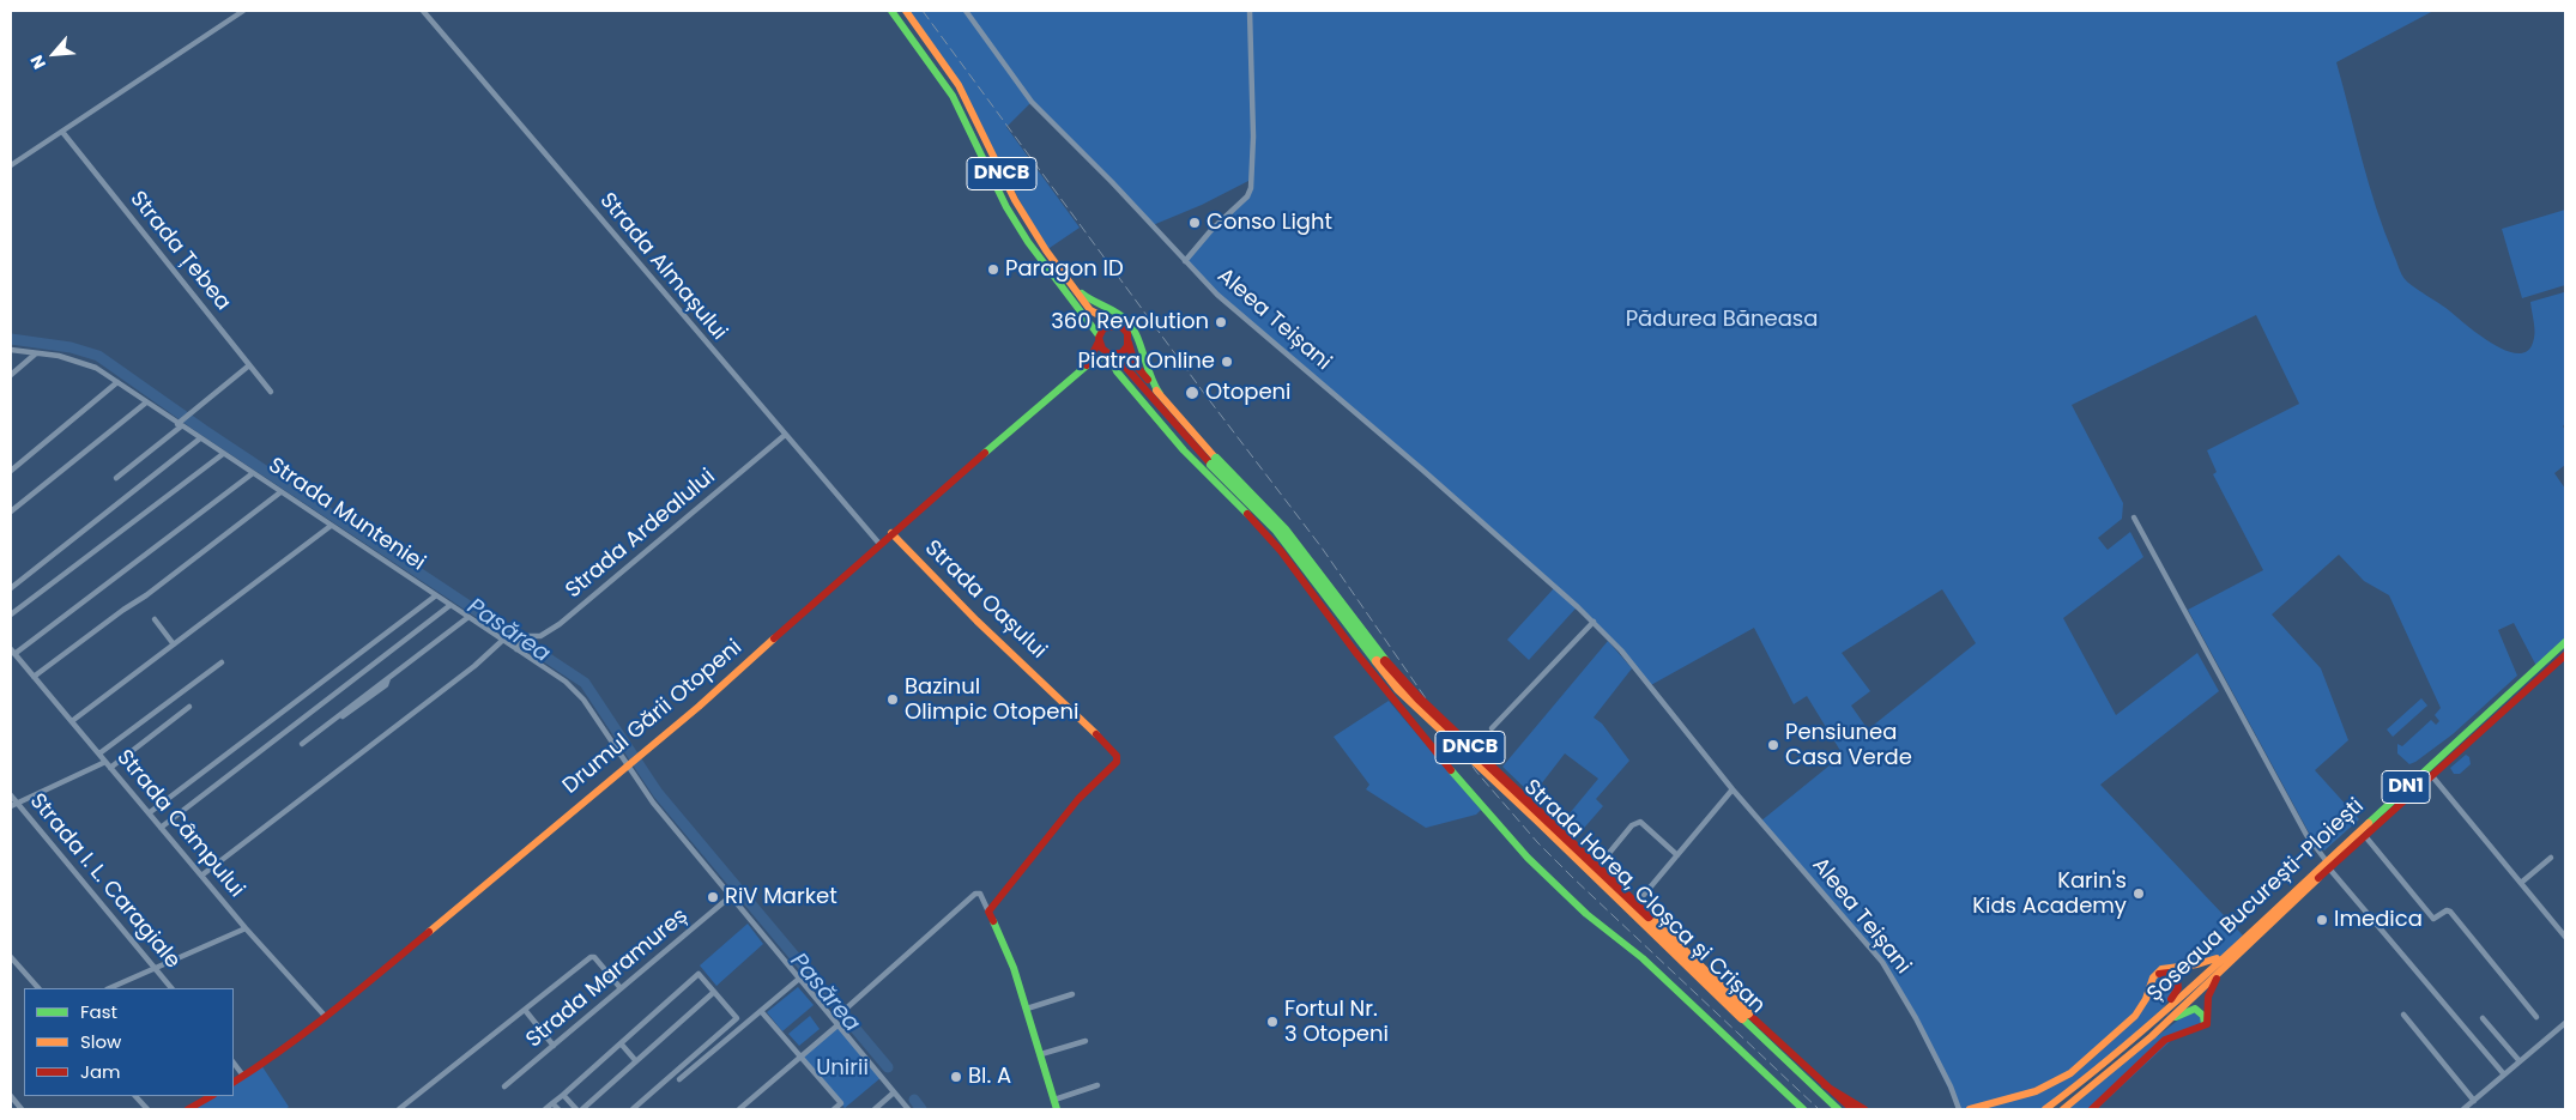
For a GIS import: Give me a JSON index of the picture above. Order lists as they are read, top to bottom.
{
  "streets": {
    "main road": [
      "DNCB",
      "Strada Oașului",
      "Drumul Gării Otopeni",
      "DN1",
      "Strada Horea, Cloșca și Crișan",
      "Șoseaua București-Ploiești"
    ],
    "street": [
      "Strada Țebea",
      "Strada Almașului",
      "Aleea Teișani",
      "Strada Munteniei",
      "Strada Ardealului",
      "Strada Câmpului",
      "Strada I. L. Caragiale",
      "Strada Maramureș"
    ]
  },
  "crossings": [
    ["DNCB", "Drumul Gării Otopeni"],
    ["DNCB", "Strada Horea, Cloșca și Crișan"],
    ["Strada Almașului", "Strada Ardealului"],
    ["Strada Almașului", "Drumul Gării Otopeni"],
    ["Strada Munteniei", "Strada Ardealului"],
    ["Strada Munteniei", "Drumul Gării Otopeni"],
    ["Strada Oașului", "Drumul Gării Otopeni"],
    ["Drumul Gării Otopeni", "Strada Câmpului"],
    ["Drumul Gării Otopeni", "Strada Horea, Cloșca și Crișan"]
  ],
  "water": ["Pasărea"],
  "parks": ["Pădurea Băneasa", "Unirii"],
  "places": [
    "Conso Light",
    "Paragon ID",
    "360 Revolution",
    "Piatra Online",
    "Otopeni",
    "Bazinul Olimpic Otopeni",
    "Pensiunea Casa Verde",
    "Karin's Kids Academy",
    "RiV Market",
    "Imedica",
    "Fortul Nr. 3 Otopeni",
    "Bl. A"
  ],
  "legend": ["Fast", "Slow", "Jam"],
  "north": "bottom left"
}
